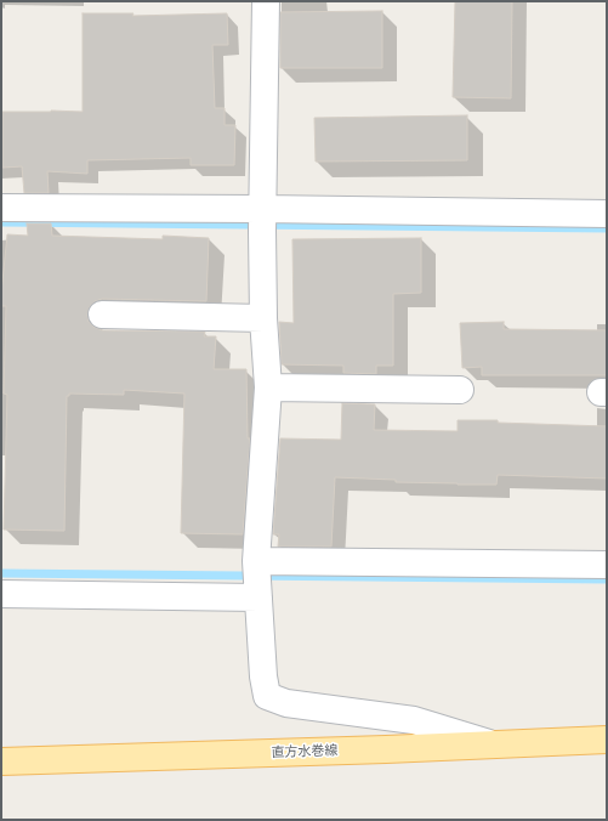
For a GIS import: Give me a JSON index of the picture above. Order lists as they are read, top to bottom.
{
  "streets": {
    "main road": ["直方水巻線"]
  }
}
